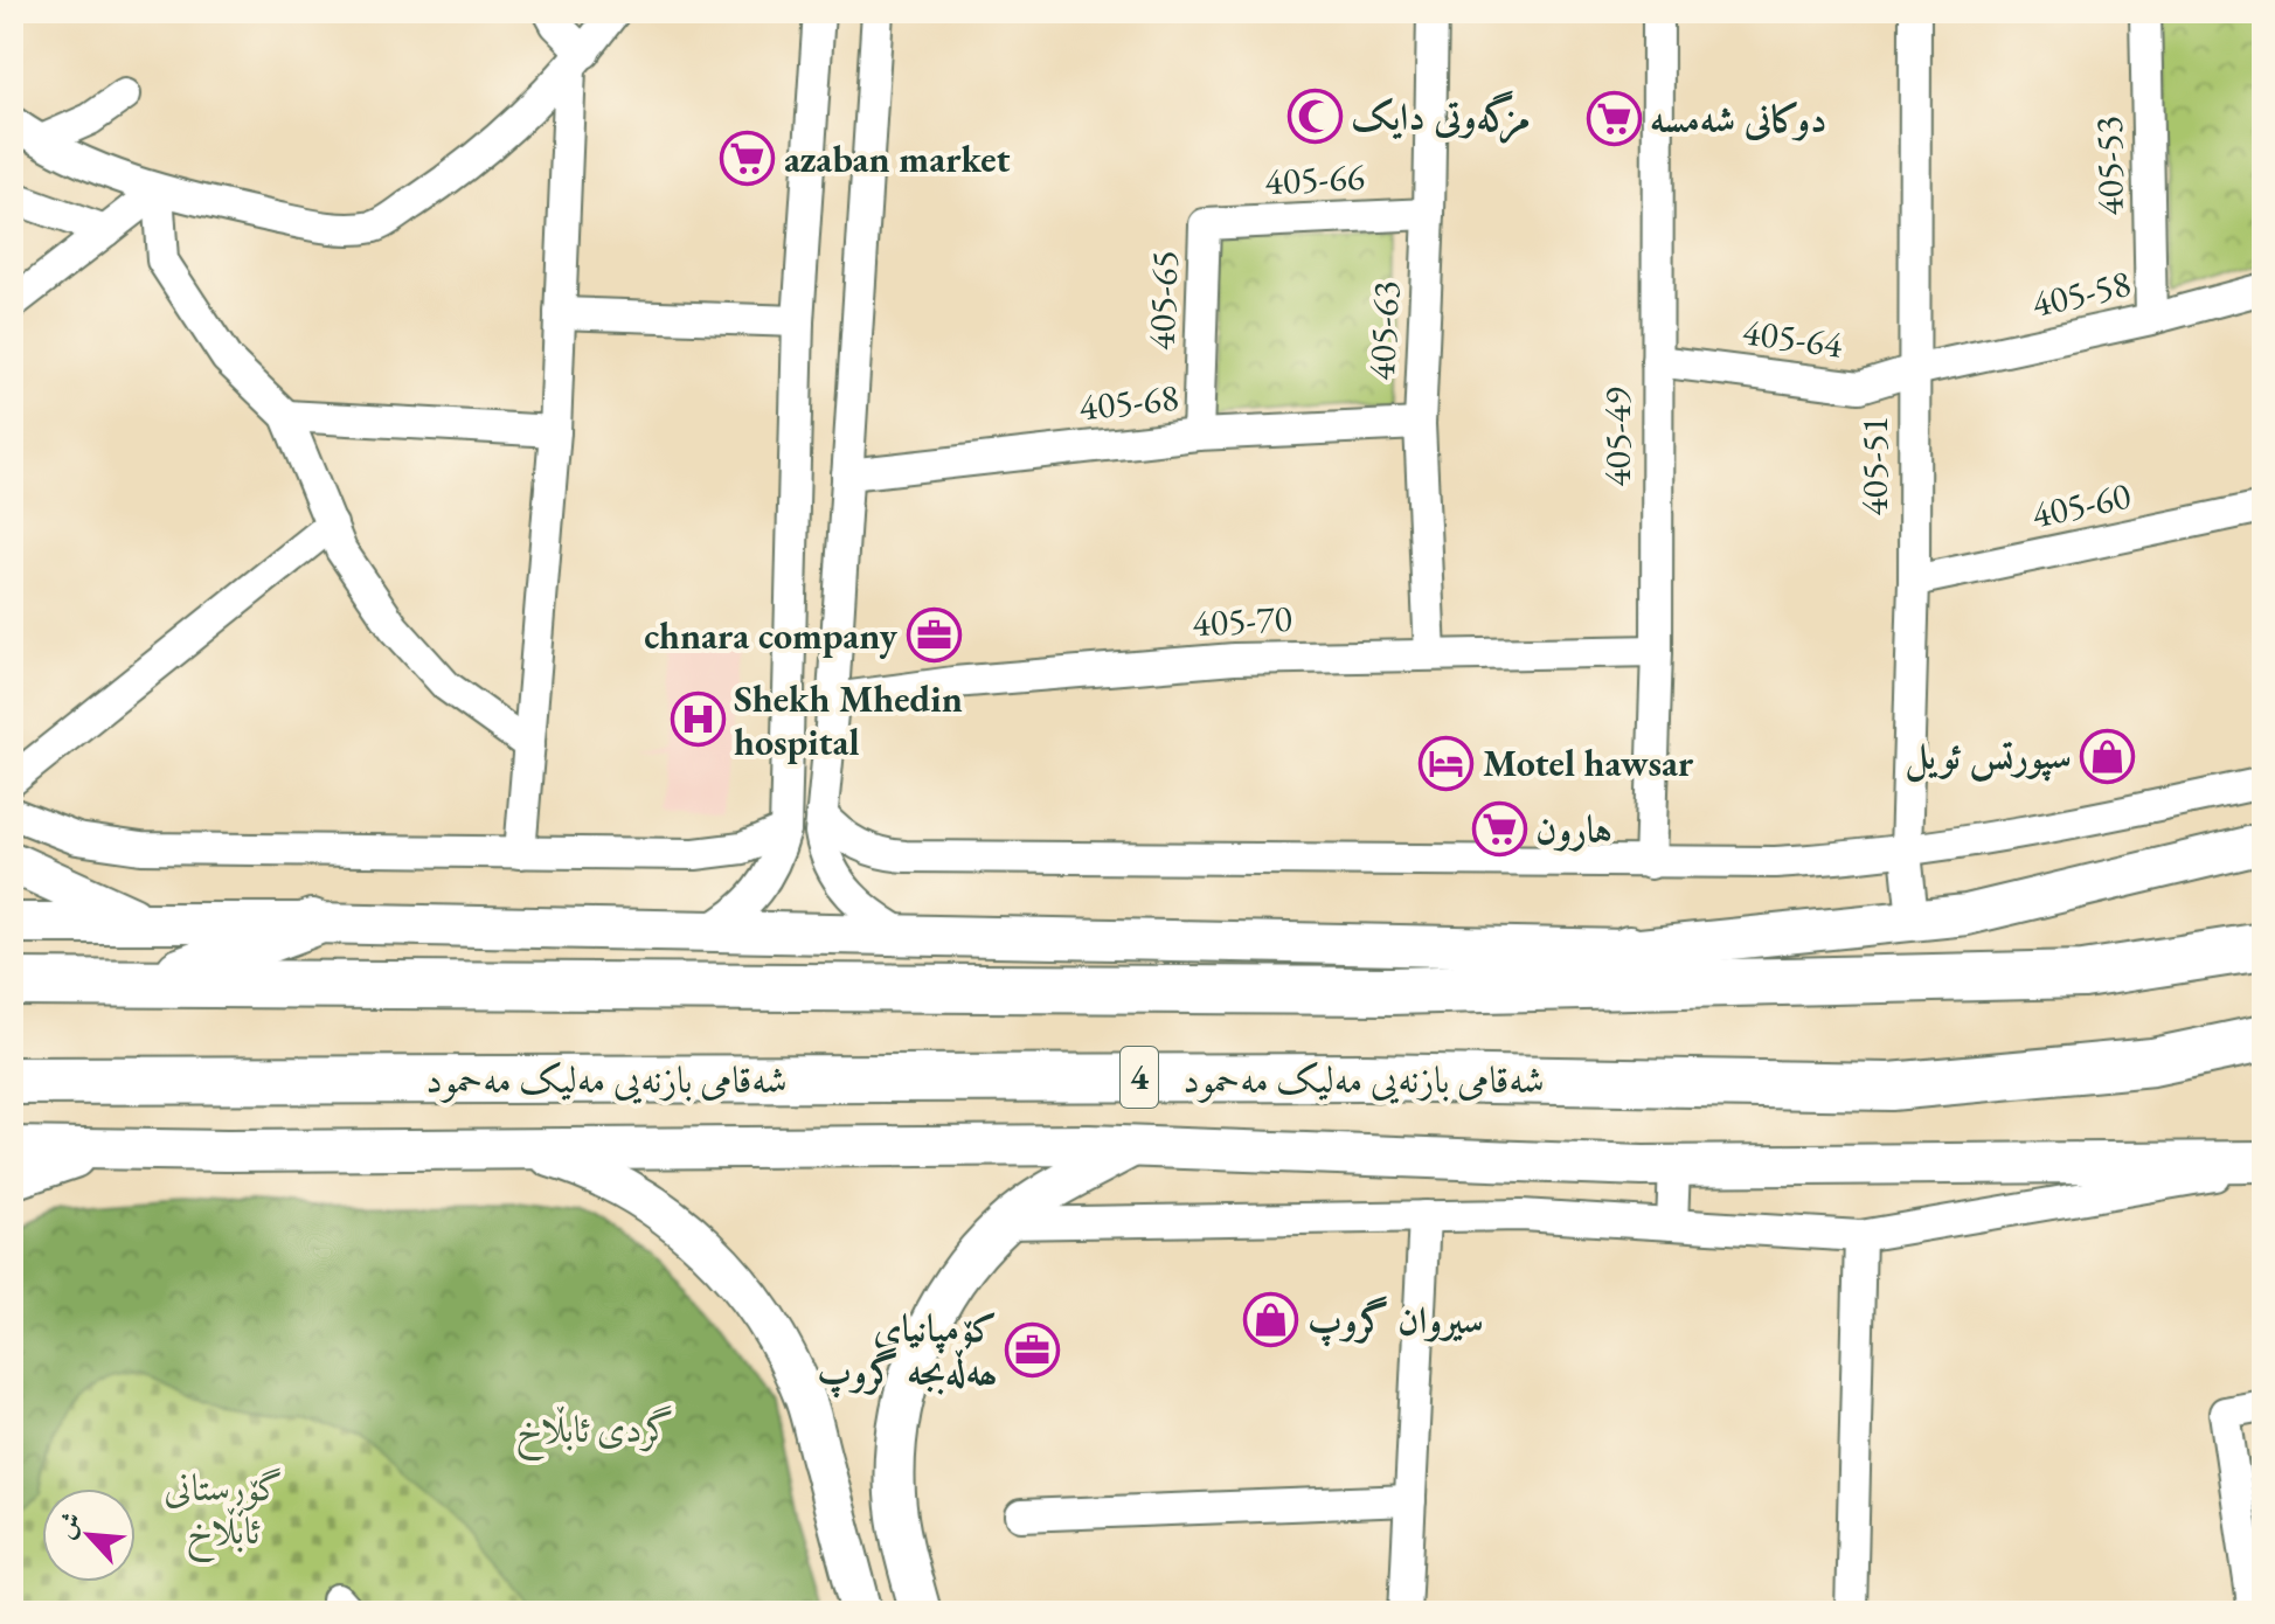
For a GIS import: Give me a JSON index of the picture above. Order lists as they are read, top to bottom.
{
  "streets": {
    "highway": ["4", "شەقامی بازنەیی مەلیک مەحمود"],
    "street": [
      "405-53",
      "405-66",
      "405-58",
      "405-65",
      "405-63",
      "405-64",
      "405-68",
      "405-49",
      "405-51",
      "405-60",
      "405-70"
    ]
  },
  "crossings": [
    ["405-53", "405-58"],
    ["405-66", "405-65"],
    ["405-66", "405-63"],
    ["405-58", "405-64"],
    ["405-58", "405-51"],
    ["405-65", "405-68"],
    ["405-63", "405-68"],
    ["405-63", "405-70"],
    ["405-64", "405-49"],
    ["405-64", "405-51"],
    ["405-49", "405-70"],
    ["405-51", "405-60"]
  ],
  "parks": ["گردی ئابڵاخ", "گۆڕستانی ئابڵاخ"],
  "places": {
    "mosque": ["مزگەوتی دایک"],
    "supermarket": ["دوکانی شەمسە", "azaban market", "هارون"],
    "office": ["chnara company", "کۆمپانیای ھەڵەبجە گروپ"],
    "hospital": ["Shekh Mhedin hospital"],
    "shop": ["سپورتس ئويل", "سیروان گروپ"],
    "hotel": ["Motel hawsar"]
  },
  "north": "top left"
}
